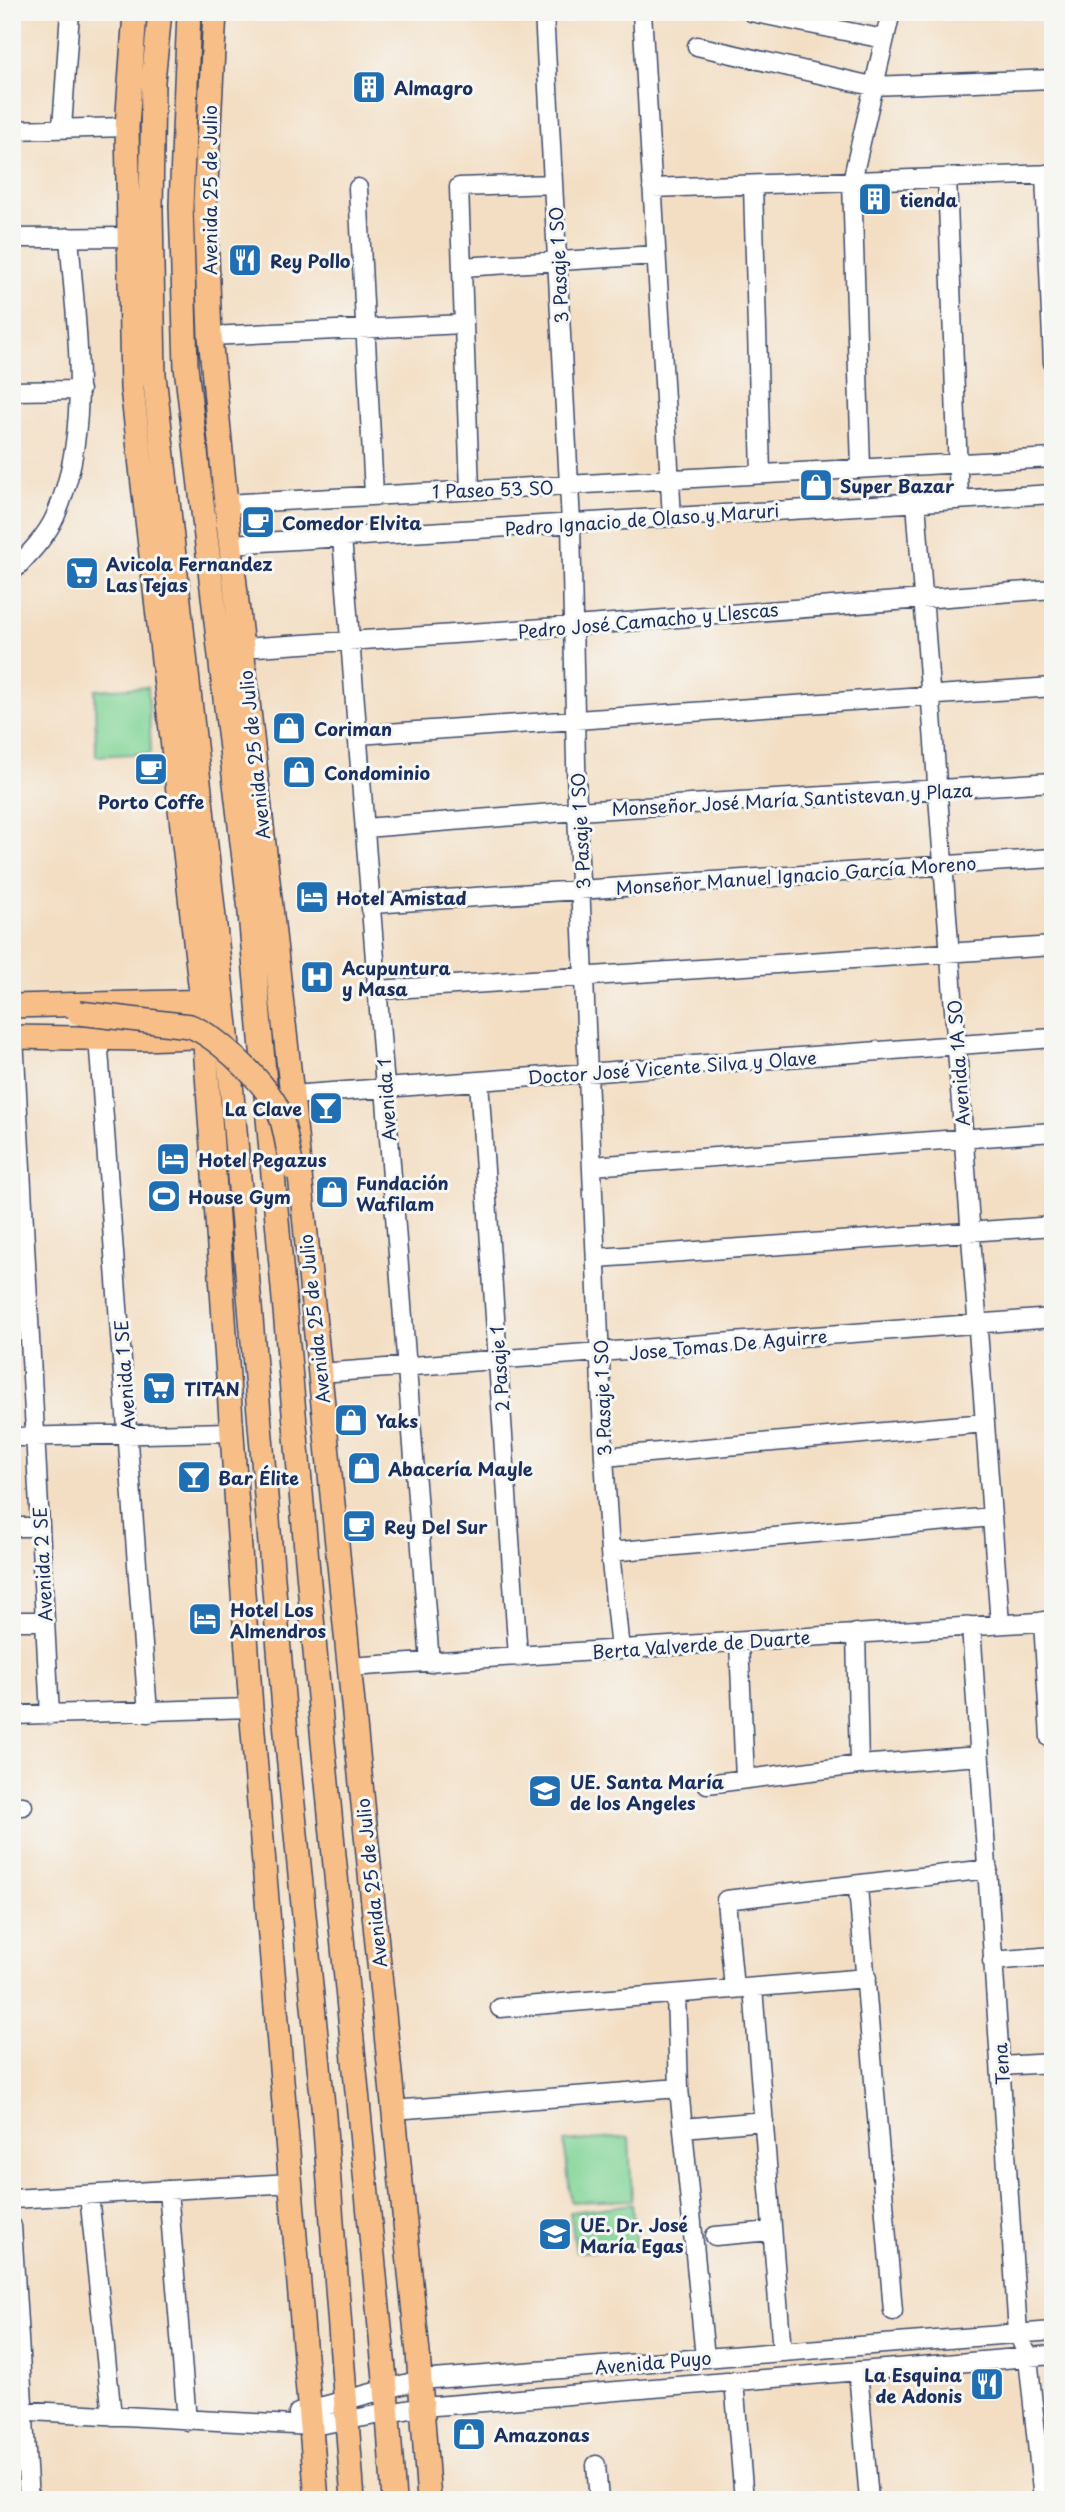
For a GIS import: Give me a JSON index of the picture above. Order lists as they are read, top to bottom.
{
  "streets": {
    "main road": ["Avenida 25 de Julio"],
    "street": [
      "3 Pasaje 1 SO",
      "1 Paseo 53 SO",
      "Pedro Ignacio de Olaso y Maruri",
      "Pedro José Camacho y Llescas",
      "Monseñor José María Santistevan y Plaza",
      "Monseñor Manuel Ignacio García Moreno",
      "Avenida 1A SO",
      "Doctor José Vicente Silva y Olave",
      "Avenida 1",
      "Jose Tomas De Aguirre",
      "2 Pasaje 1",
      "Avenida 1 SE",
      "Avenida 2 SE",
      "Berta Valverde de Duarte",
      "Tena",
      "Avenida Puyo"
    ]
  },
  "crossings": [
    ["Avenida 25 de Julio", "1 Paseo 53 SO"],
    ["Avenida 25 de Julio", "Pedro Ignacio de Olaso y Maruri"],
    ["Avenida 25 de Julio", "Pedro José Camacho y Llescas"],
    ["Avenida 25 de Julio", "Doctor José Vicente Silva y Olave"],
    ["Avenida 25 de Julio", "Jose Tomas De Aguirre"],
    ["Avenida 25 de Julio", "Berta Valverde de Duarte"],
    ["Avenida 25 de Julio", "Avenida Puyo"],
    ["3 Pasaje 1 SO", "1 Paseo 53 SO"],
    ["3 Pasaje 1 SO", "Pedro Ignacio de Olaso y Maruri"],
    ["3 Pasaje 1 SO", "Pedro José Camacho y Llescas"],
    ["3 Pasaje 1 SO", "Monseñor José María Santistevan y Plaza"],
    ["3 Pasaje 1 SO", "Monseñor Manuel Ignacio García Moreno"],
    ["3 Pasaje 1 SO", "Doctor José Vicente Silva y Olave"],
    ["3 Pasaje 1 SO", "Jose Tomas De Aguirre"],
    ["3 Pasaje 1 SO", "Berta Valverde de Duarte"],
    ["Pedro Ignacio de Olaso y Maruri", "Avenida 1A SO"],
    ["Pedro Ignacio de Olaso y Maruri", "Avenida 1"],
    ["Pedro José Camacho y Llescas", "Avenida 1A SO"],
    ["Pedro José Camacho y Llescas", "Avenida 1"],
    ["Monseñor José María Santistevan y Plaza", "Avenida 1A SO"],
    ["Monseñor José María Santistevan y Plaza", "Avenida 1"],
    ["Monseñor Manuel Ignacio García Moreno", "Avenida 1A SO"],
    ["Monseñor Manuel Ignacio García Moreno", "Avenida 1"],
    ["Avenida 1A SO", "Doctor José Vicente Silva y Olave"],
    ["Avenida 1A SO", "Jose Tomas De Aguirre"],
    ["Avenida 1A SO", "Berta Valverde de Duarte"],
    ["Doctor José Vicente Silva y Olave", "Avenida 1"],
    ["Doctor José Vicente Silva y Olave", "2 Pasaje 1"],
    ["Avenida 1", "Jose Tomas De Aguirre"],
    ["Avenida 1", "Berta Valverde de Duarte"],
    ["Jose Tomas De Aguirre", "2 Pasaje 1"],
    ["2 Pasaje 1", "Berta Valverde de Duarte"],
    ["Berta Valverde de Duarte", "Tena"],
    ["Tena", "Avenida Puyo"]
  ],
  "places": {
    "building": ["Almagro", "tienda"],
    "restaurant": ["Rey Pollo", "La Esquina de Adonis"],
    "shop": [
      "Super Bazar",
      "Coriman",
      "Condominio",
      "Fundación Wafilam",
      "Yaks",
      "Abacería Mayle",
      "Amazonas"
    ],
    "cafe": ["Comedor Elvita", "Porto Coffe", "Rey Del Sur"],
    "supermarket": ["Avicola Fernandez Las Tejas", "TITAN"],
    "hotel": ["Hotel Amistad", "Hotel Pegazus", "Hotel Los Almendros"],
    "hospital": ["Acupuntura y Masa"],
    "bar": ["La Clave", "Bar Élite"],
    "sports": ["House Gym"],
    "school or university": ["UE. Santa María de los Angeles", "UE. Dr. José María Egas"]
  }
}
